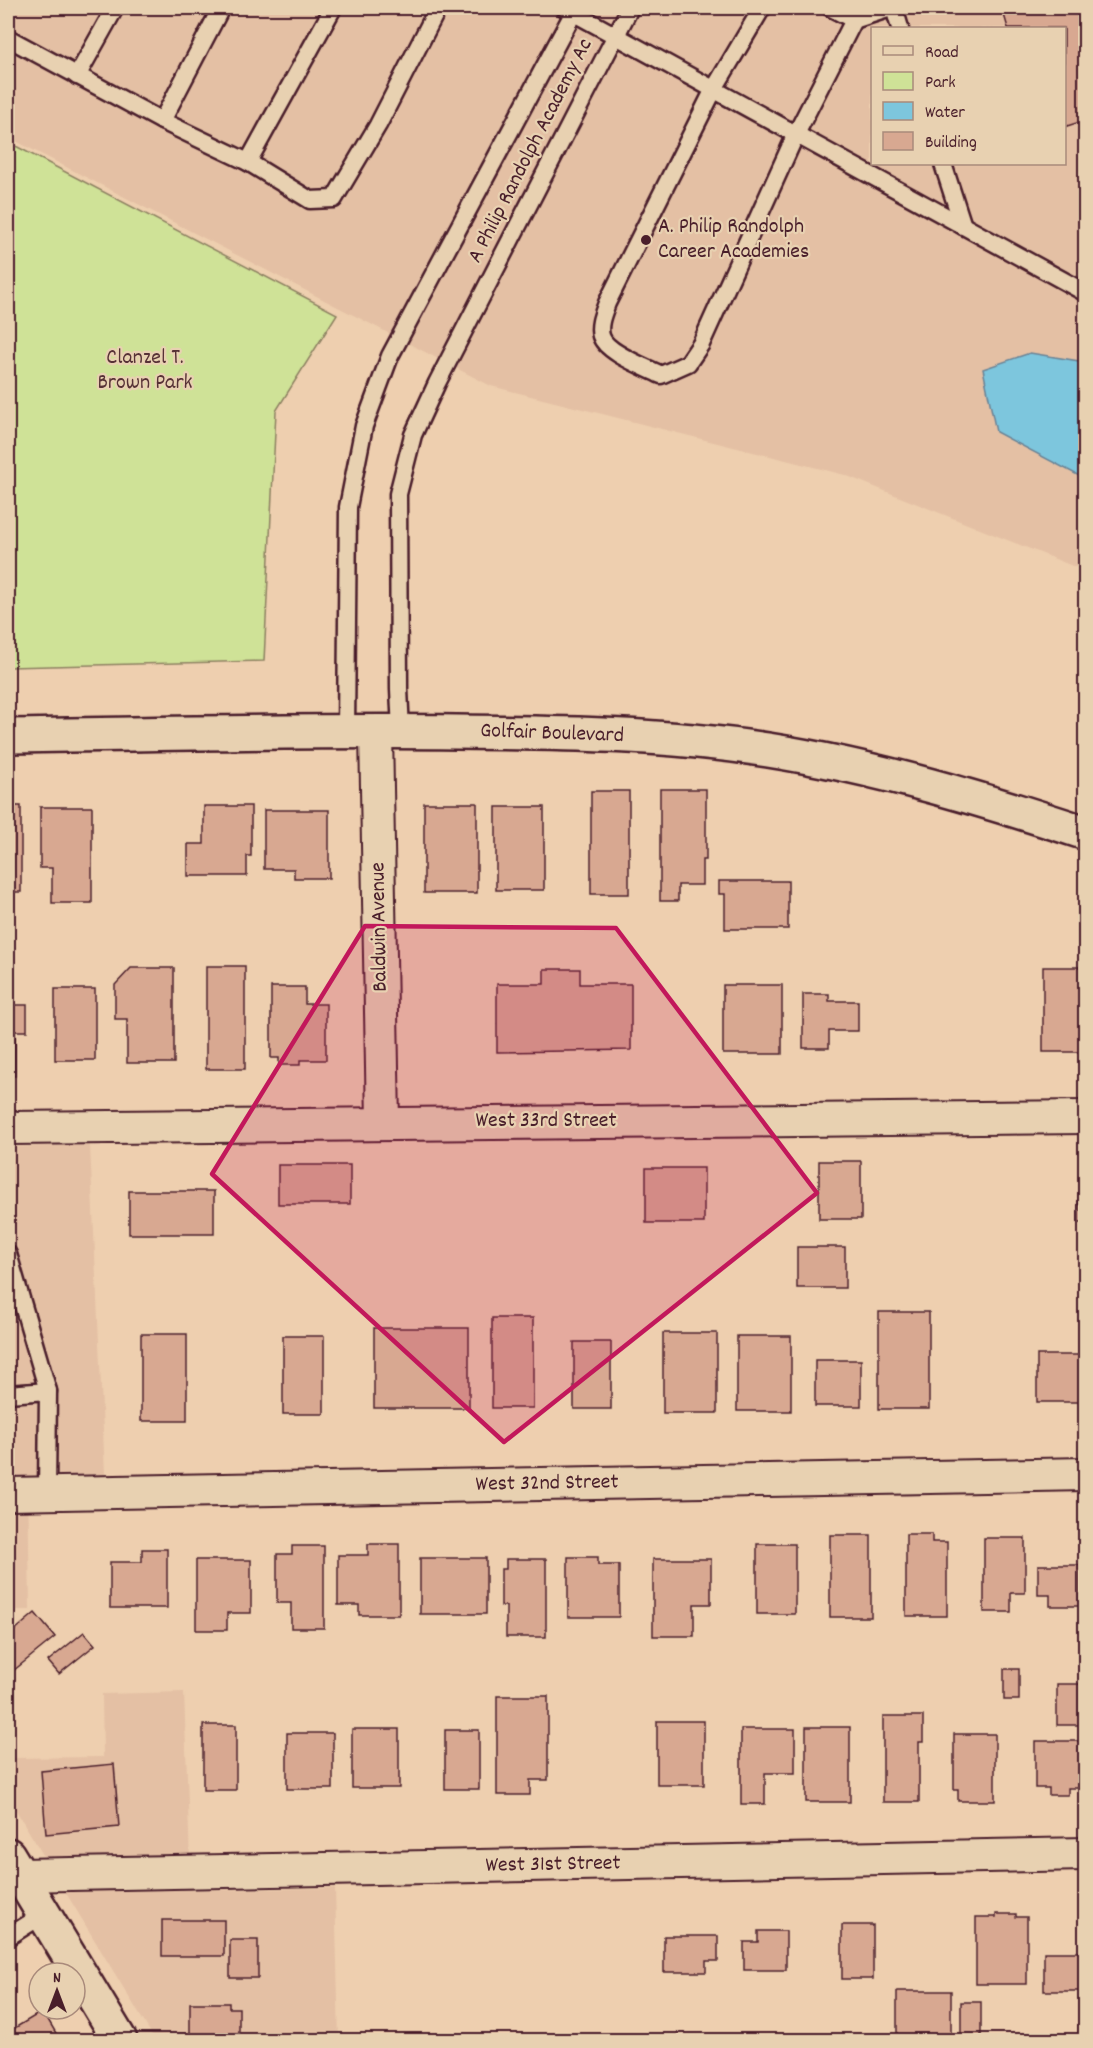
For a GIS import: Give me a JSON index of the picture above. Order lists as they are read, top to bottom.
{
  "streets": {
    "main road": ["Golfair Boulevard"],
    "street": [
      "Baldwin Avenue",
      "West 33rd Street",
      "West 32nd Street",
      "West 31st Street"
    ],
    "lane": ["A Philip Randolph Academy Ac"]
  },
  "crossings": [
    ["A Philip Randolph Academy Ac", "Golfair Boulevard"],
    ["A Philip Randolph Academy Ac", "Baldwin Avenue"],
    ["Golfair Boulevard", "Baldwin Avenue"],
    ["Baldwin Avenue", "West 33rd Street"]
  ],
  "parks": ["Clanzel T. Brown Park"],
  "places": ["A. Philip Randolph Career Academies"],
  "legend": [
    "Road",
    "Park",
    "Water",
    "Building"
  ],
  "north": "top"
}
